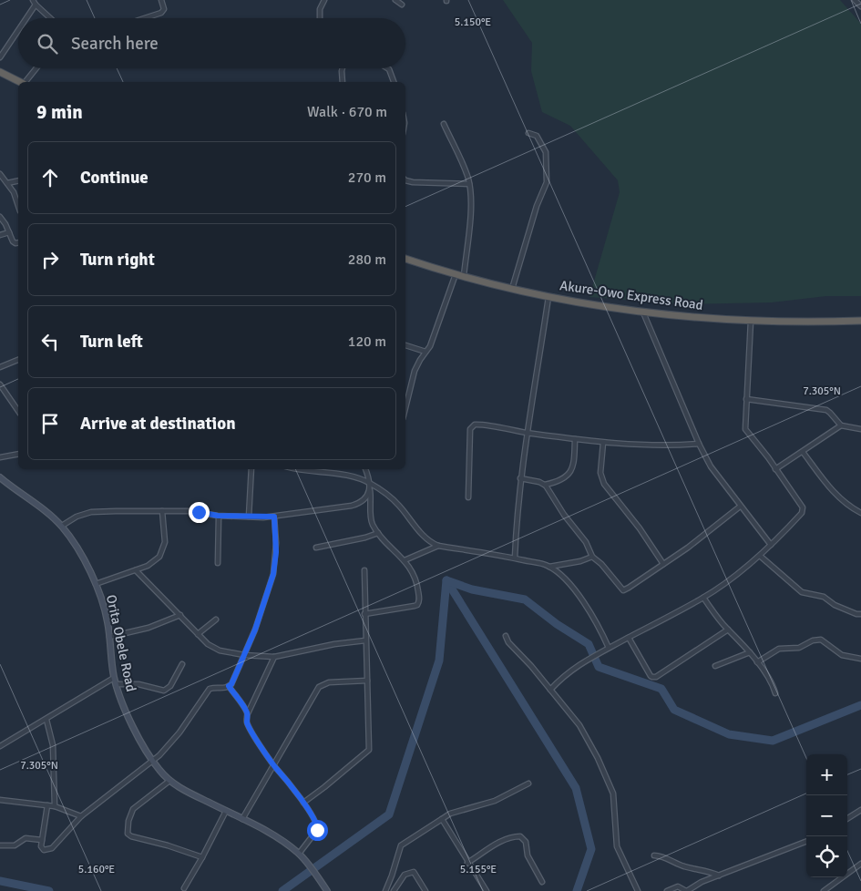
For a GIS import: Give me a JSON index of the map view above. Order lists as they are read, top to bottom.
{
  "streets": {
    "highway": ["Akure-Owo Express Road"],
    "main road": ["Orita Obele Road"]
  },
  "page": {
    "search": "Search here",
    "heading": ["9 min", "Walk · 670 m"],
    "list": [
      ["Continue", "270 m"],
      ["Turn right", "280 m"],
      ["Turn left", "120 m"],
      "Arrive at destination"
    ],
    "map_buttons": ["+", "−"]
  },
  "coordinates": [
    "5.150°E",
    "7.305°N",
    "5.160°E",
    "5.155°E"
  ]
}
